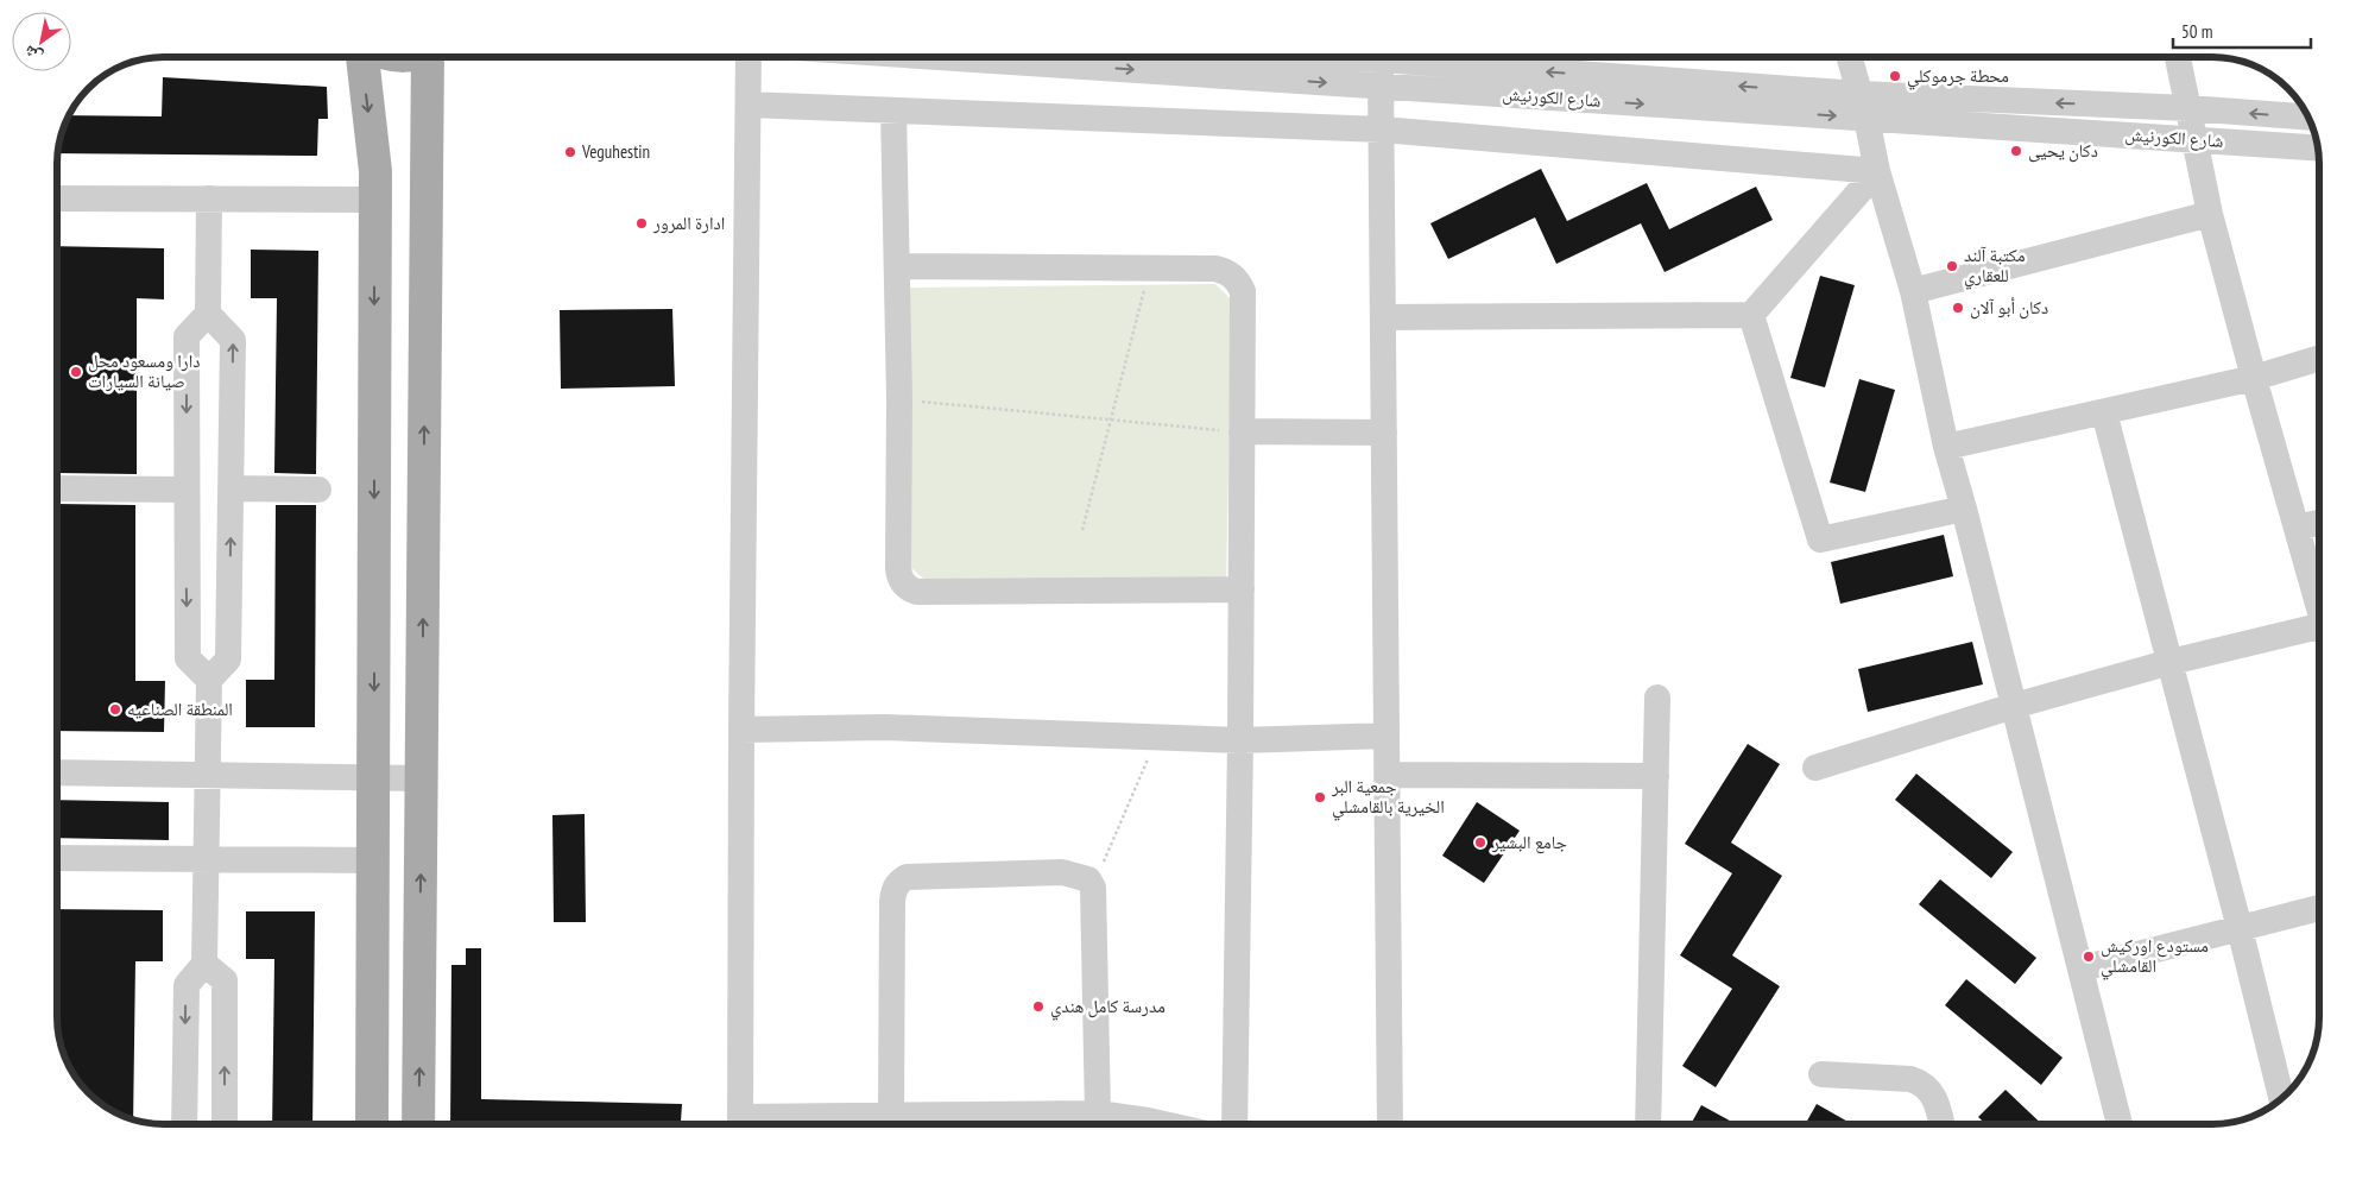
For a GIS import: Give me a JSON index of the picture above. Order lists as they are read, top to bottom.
{
  "streets": {
    "street": ["شارع الكورنيش"]
  },
  "places": [
    "محطة جرموكلي",
    "دكان يحيى",
    "Veguhestin",
    "ادارة المرور",
    "مكتبة آلند للعقاري",
    "دكان أبو آلان",
    "دارا ومسعود محل صيانة السيارات",
    "المنطقة الصناعيه",
    "جمعية البر الخيرية بالقامشلي",
    "جامع البشير",
    "مستودع اوركيش القامشلي",
    "مدرسة كامل هندي"
  ],
  "scale_bar": "50 m",
  "north": "bottom left"
}
